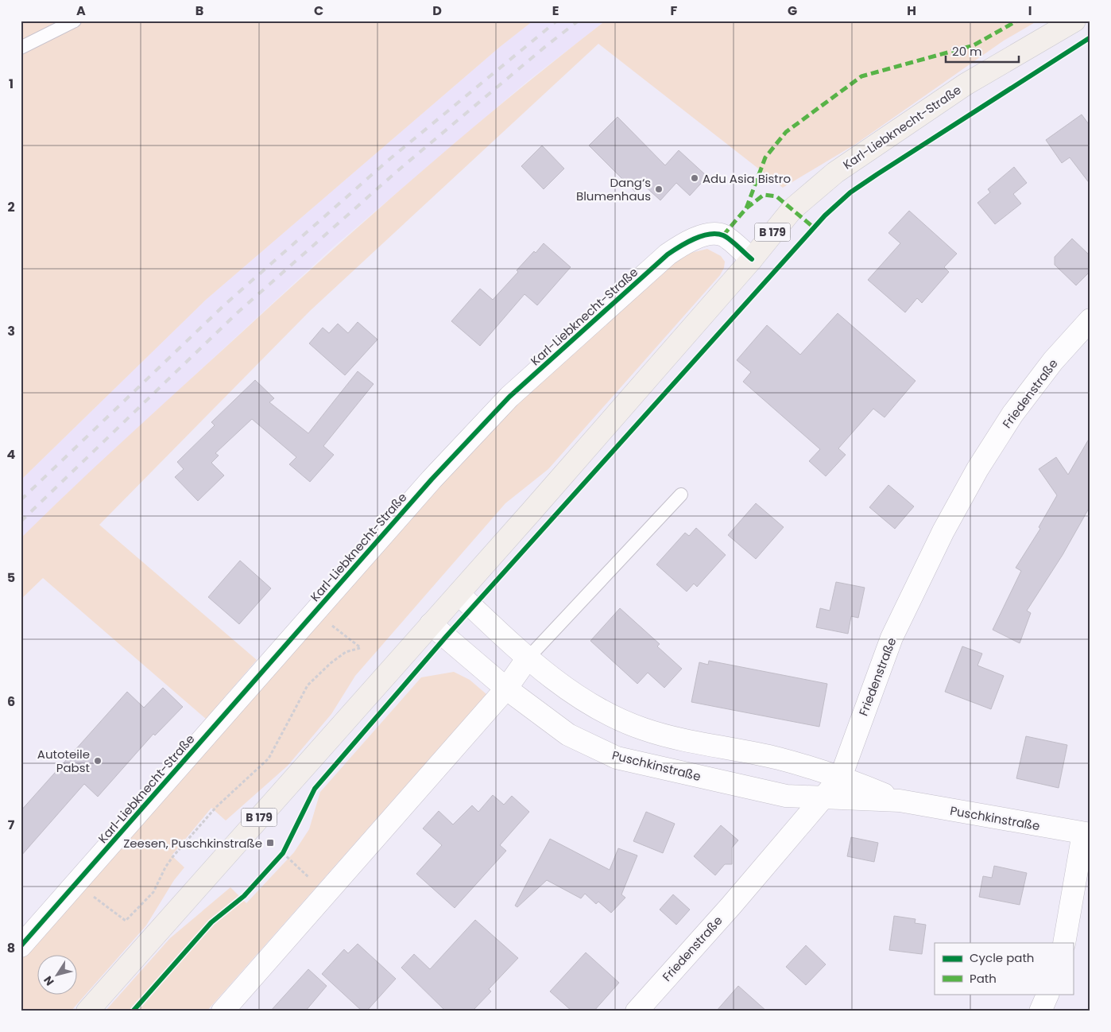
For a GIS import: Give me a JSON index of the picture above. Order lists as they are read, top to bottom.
{
  "streets": {
    "main road": ["Karl-Liebknecht-Straße", "B 179"],
    "street": ["Friedenstraße", "Puschkinstraße"]
  },
  "crossings": [
    ["Karl-Liebknecht-Straße", "Puschkinstraße"],
    ["Friedenstraße", "Puschkinstraße"]
  ],
  "places": {
    "other": ["Adu Asia Bistro", "Dang‘s Blumenhaus", "Autoteile Pabst"],
    "transit": ["Zeesen, Puschkinstraße"]
  },
  "legend": ["Cycle path", "Path"],
  "scale_bar": "20 m",
  "north": "bottom left",
  "grid": {
    "columns": [
      "A",
      "B",
      "C",
      "D",
      "E",
      "F",
      "G",
      "H",
      "I"
    ],
    "rows": [
      "1",
      "2",
      "3",
      "4",
      "5",
      "6",
      "7",
      "8"
    ]
  }
}
